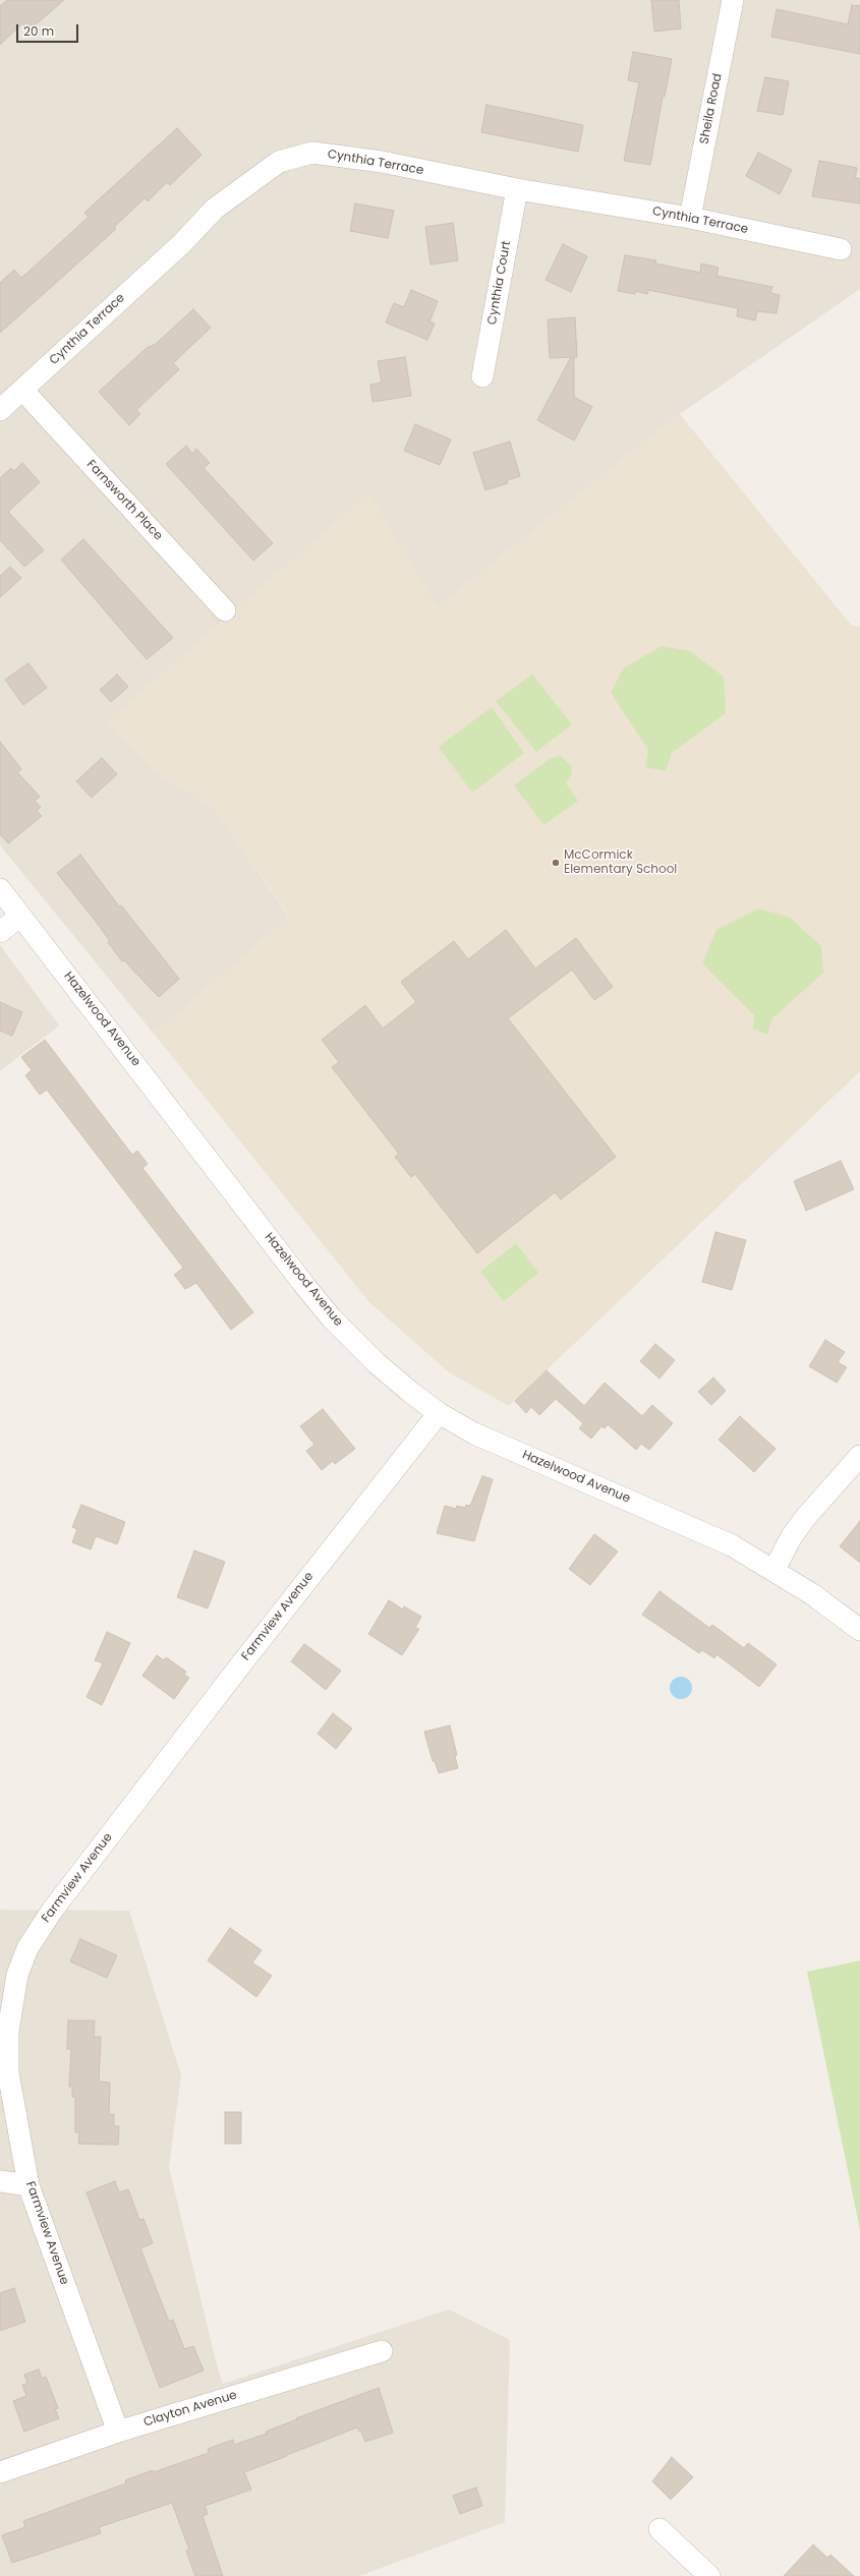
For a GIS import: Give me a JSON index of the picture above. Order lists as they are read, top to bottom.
{
  "streets": {
    "street": [
      "Sheila Road",
      "Cynthia Terrace",
      "Cynthia Court",
      "Farnsworth Place",
      "Hazelwood Avenue",
      "Farmview Avenue",
      "Clayton Avenue"
    ]
  },
  "crossings": [
    ["Sheila Road", "Cynthia Terrace"],
    ["Cynthia Terrace", "Cynthia Court"],
    ["Cynthia Terrace", "Farnsworth Place"],
    ["Hazelwood Avenue", "Farmview Avenue"],
    ["Farmview Avenue", "Clayton Avenue"]
  ],
  "places": ["McCormick Elementary School"],
  "scale_bar": "20 m"
}
